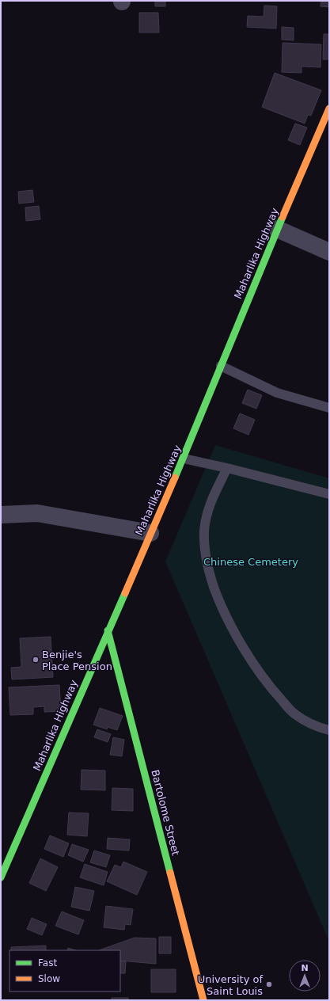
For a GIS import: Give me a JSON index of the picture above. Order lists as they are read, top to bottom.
{
  "streets": {
    "main road": ["Maharlika Highway", "Bartolome Street"]
  },
  "crossings": [
    ["Maharlika Highway", "Bartolome Street"]
  ],
  "parks": ["Chinese Cemetery"],
  "places": ["Benjie's Place Pension", "University of Saint Louis"],
  "legend": ["Fast", "Slow"],
  "north": "top"
}
